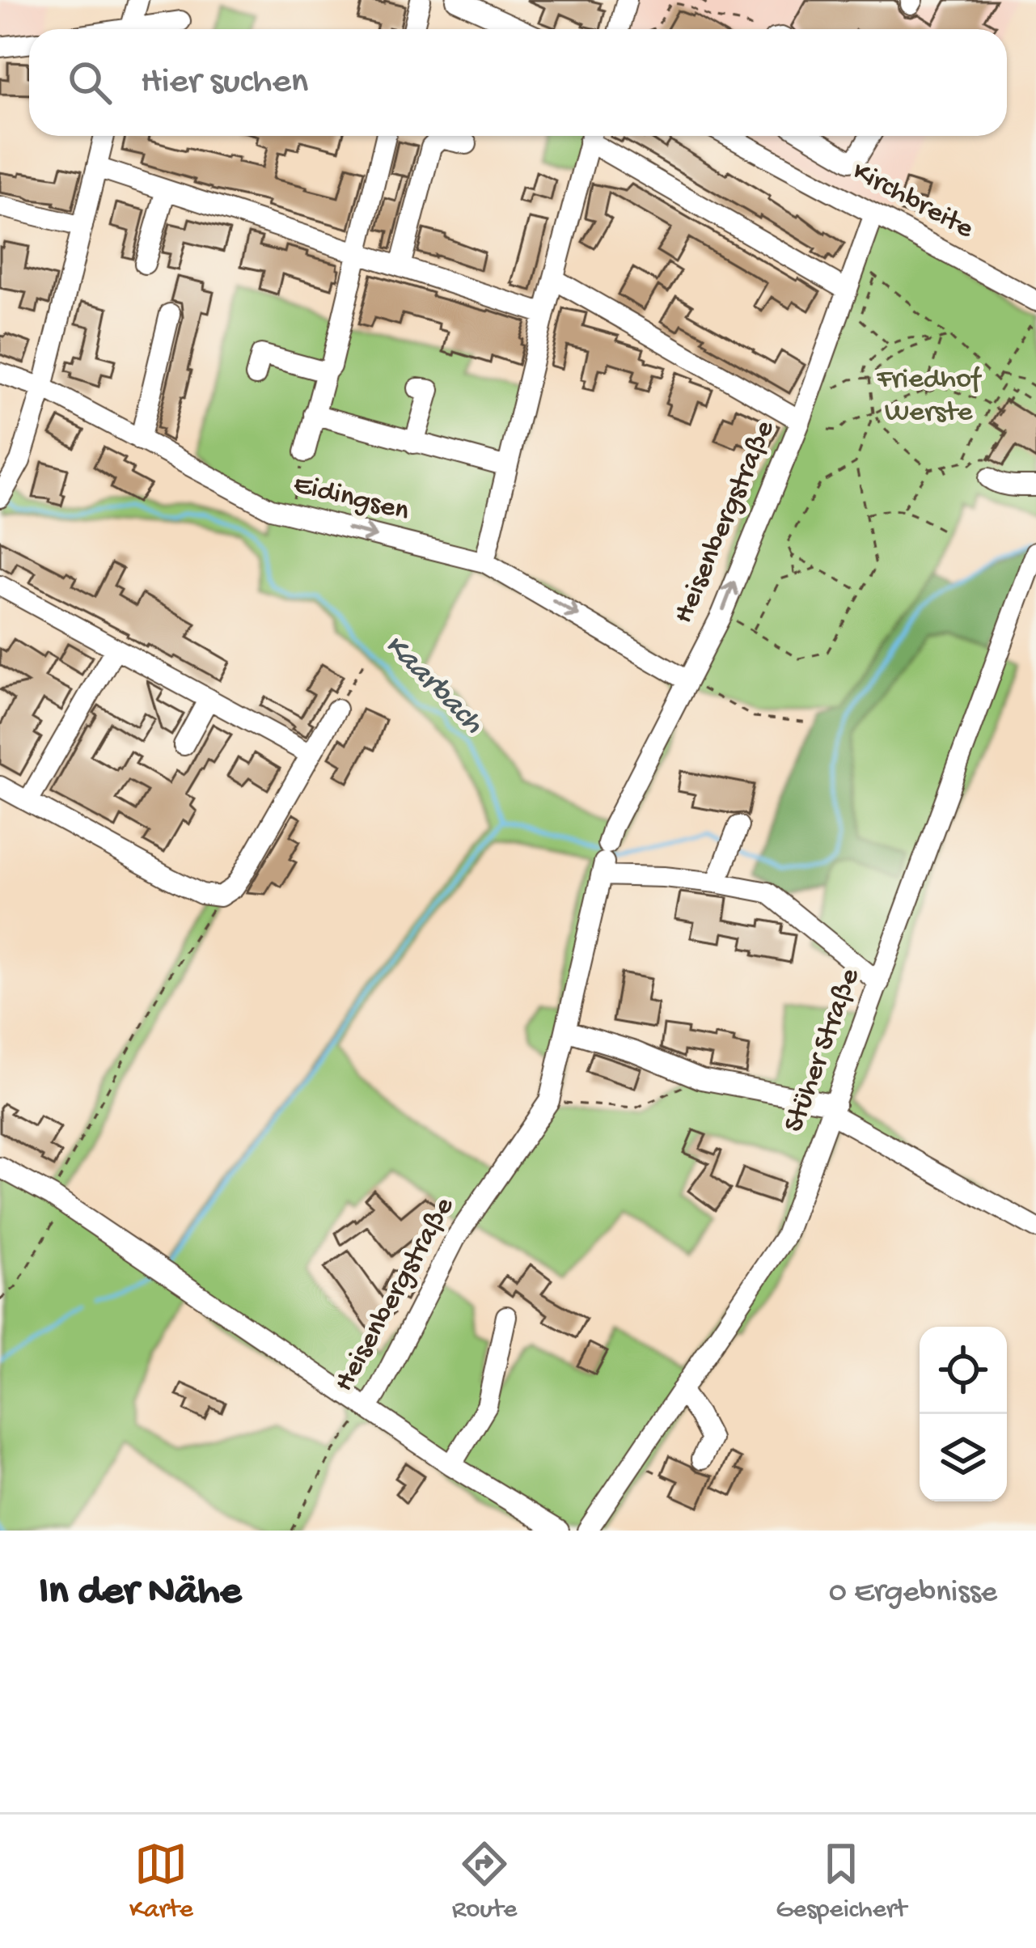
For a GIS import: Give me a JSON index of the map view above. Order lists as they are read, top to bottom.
{
  "streets": {
    "street": [
      "Kirchbreite",
      "Eidingsen",
      "Heisenbergstraße",
      "Stüher Straße"
    ]
  },
  "crossings": [
    ["Kirchbreite", "Heisenbergstraße"],
    ["Eidingsen", "Heisenbergstraße"]
  ],
  "water": ["Kaarbach"],
  "parks": ["Friedhof Werste"],
  "page": {
    "search": "Hier suchen",
    "heading": ["In der Nähe", "0 Ergebnisse"],
    "nav": ["Karte", "Route", "Gespeichert"]
  }
}
